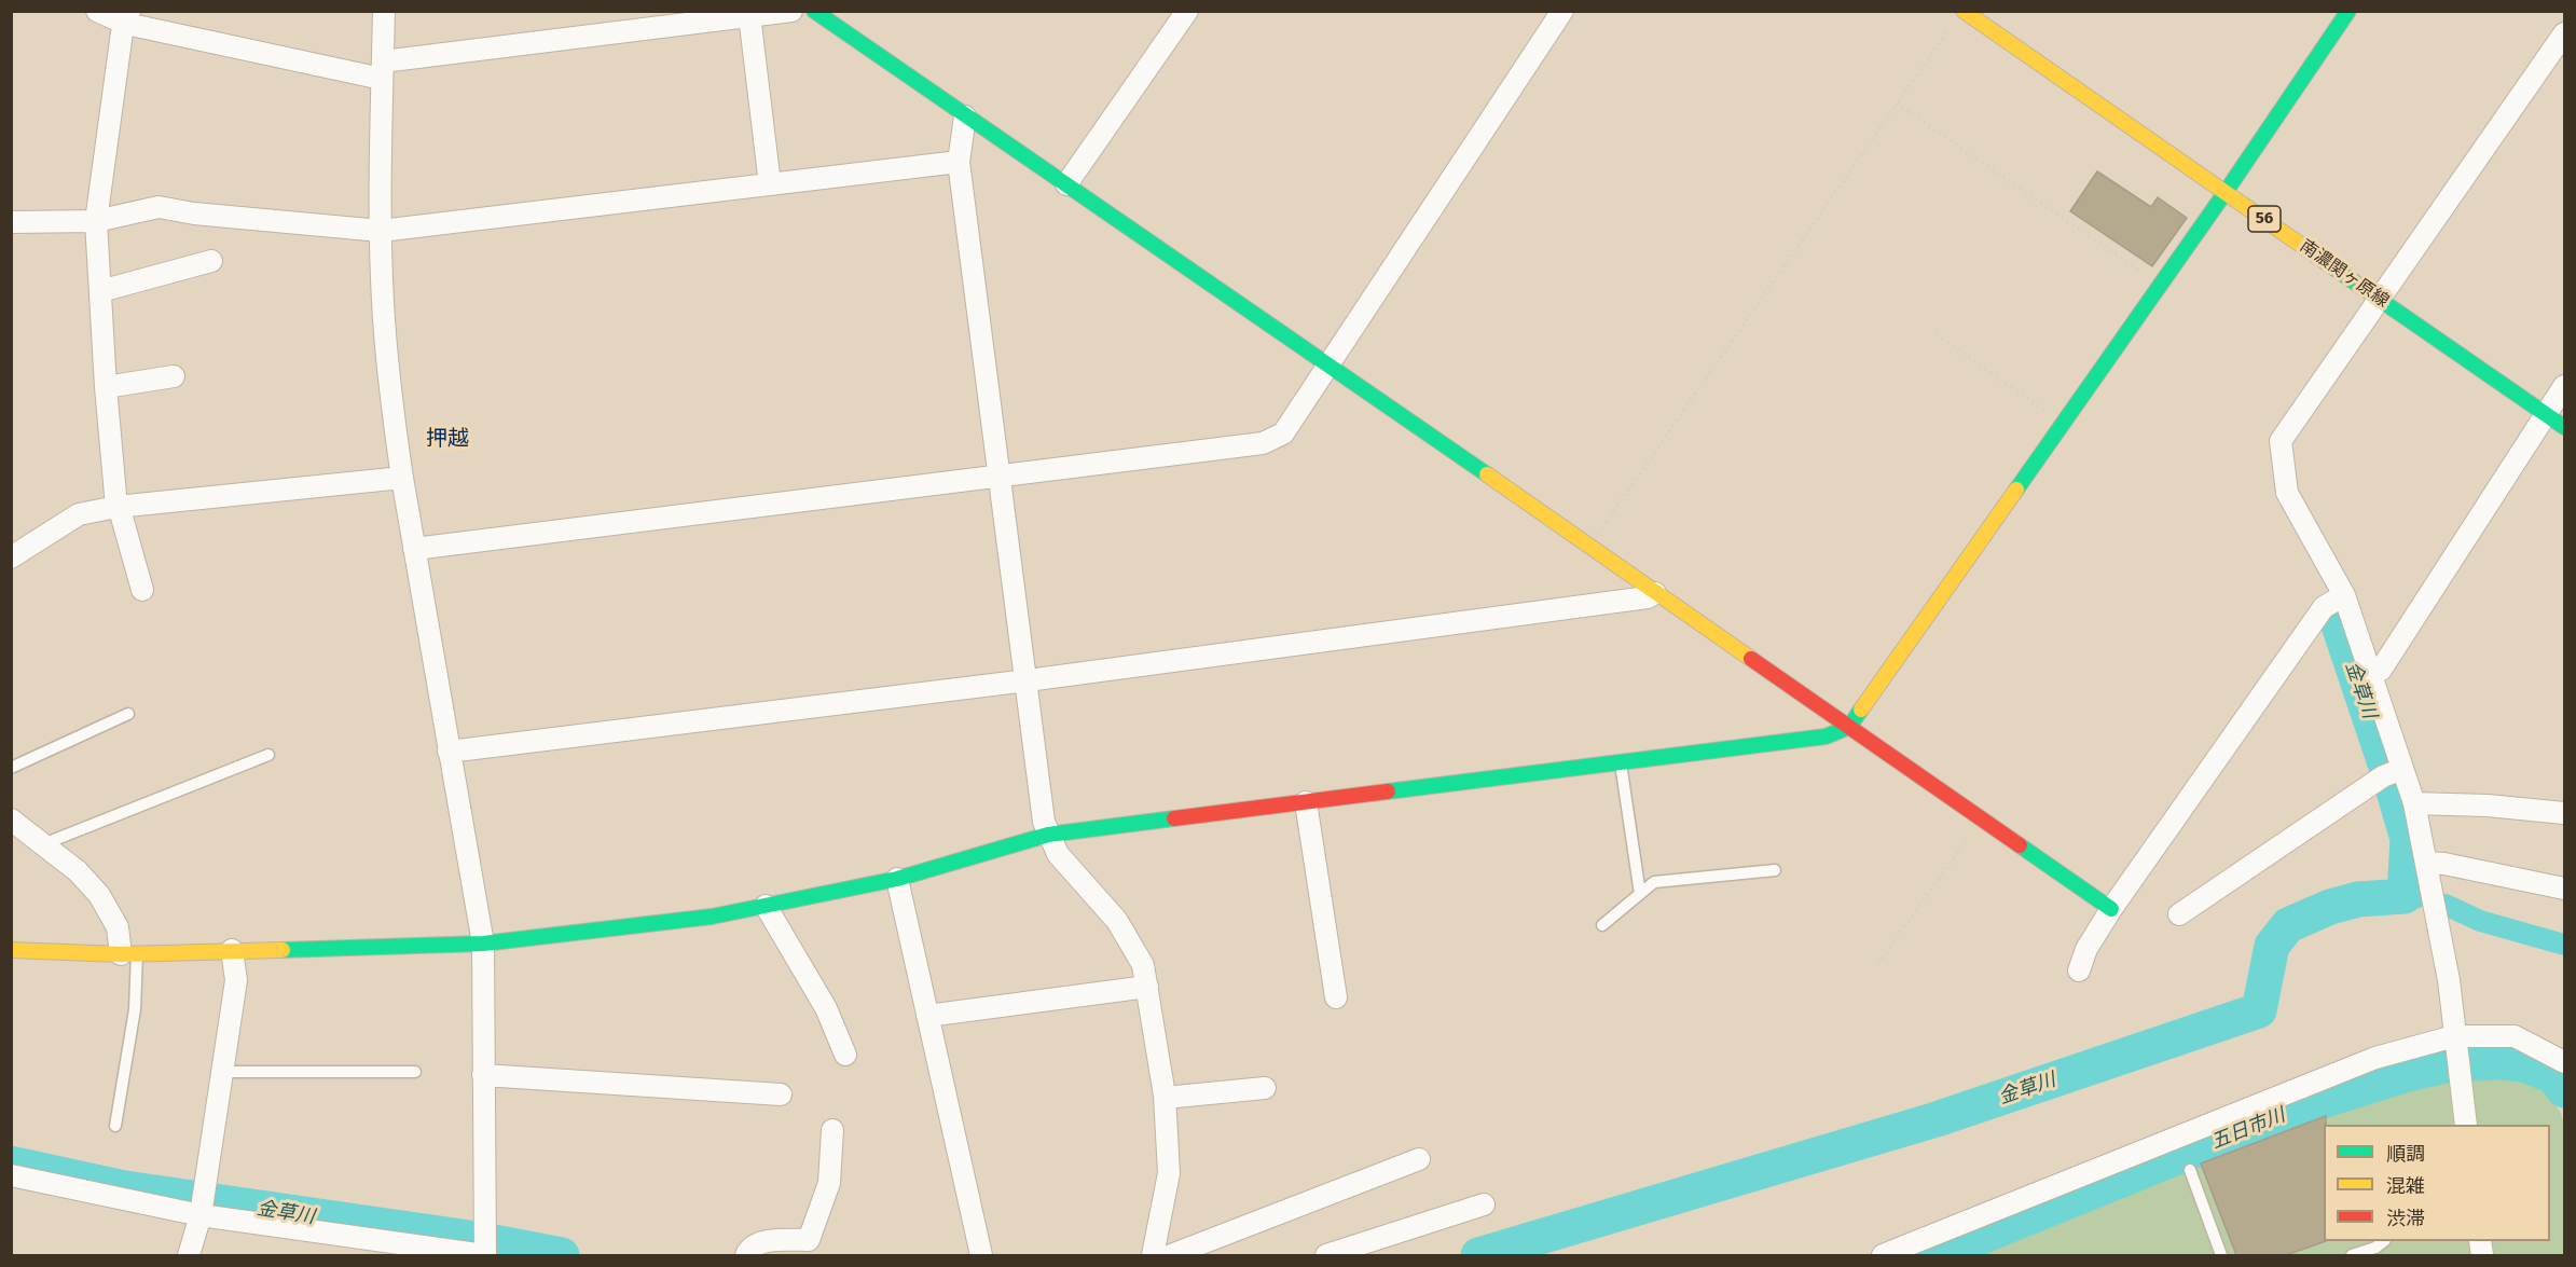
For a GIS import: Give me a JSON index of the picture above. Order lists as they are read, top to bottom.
{
  "streets": {
    "street": ["56", "南濃関ヶ原線"]
  },
  "districts": ["押越"],
  "water": ["金草川", "五日市川"],
  "legend": ["順調", "混雑", "渋滞"]
}
